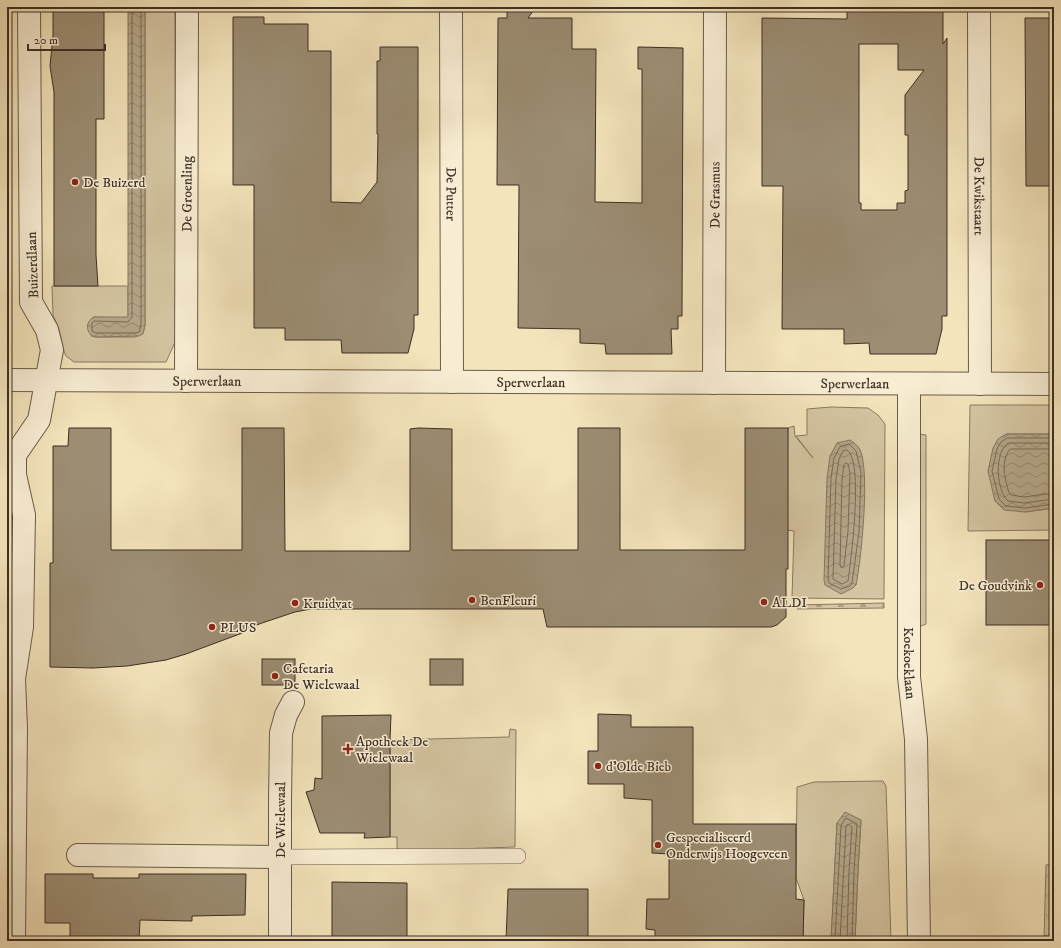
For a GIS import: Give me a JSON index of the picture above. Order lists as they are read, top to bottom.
{
  "streets": {
    "street": [
      "De Groenling",
      "De Putter",
      "De Grasmus",
      "De Kwikstaart",
      "Buizerdlaan",
      "Sperwerlaan",
      "Koekoeklaan",
      "De Wielewaal"
    ]
  },
  "crossings": [
    ["De Groenling", "Sperwerlaan"],
    ["De Putter", "Sperwerlaan"],
    ["De Grasmus", "Sperwerlaan"],
    ["De Kwikstaart", "Sperwerlaan"],
    ["Buizerdlaan", "Sperwerlaan"],
    ["Sperwerlaan", "Koekoeklaan"]
  ],
  "places": {
    "other": [
      "De Buizerd",
      "De Goudvink",
      "BenFleuri",
      "ALDI",
      "Kruidvat",
      "PLUS",
      "Cafetaria De Wielewaal",
      "d'Olde Bieb",
      "Gespecialiseerd Onderwijs Hoogeveen"
    ],
    "health": ["Apotheek De Wielewaal"]
  },
  "scale_bar": "20 m"
}
